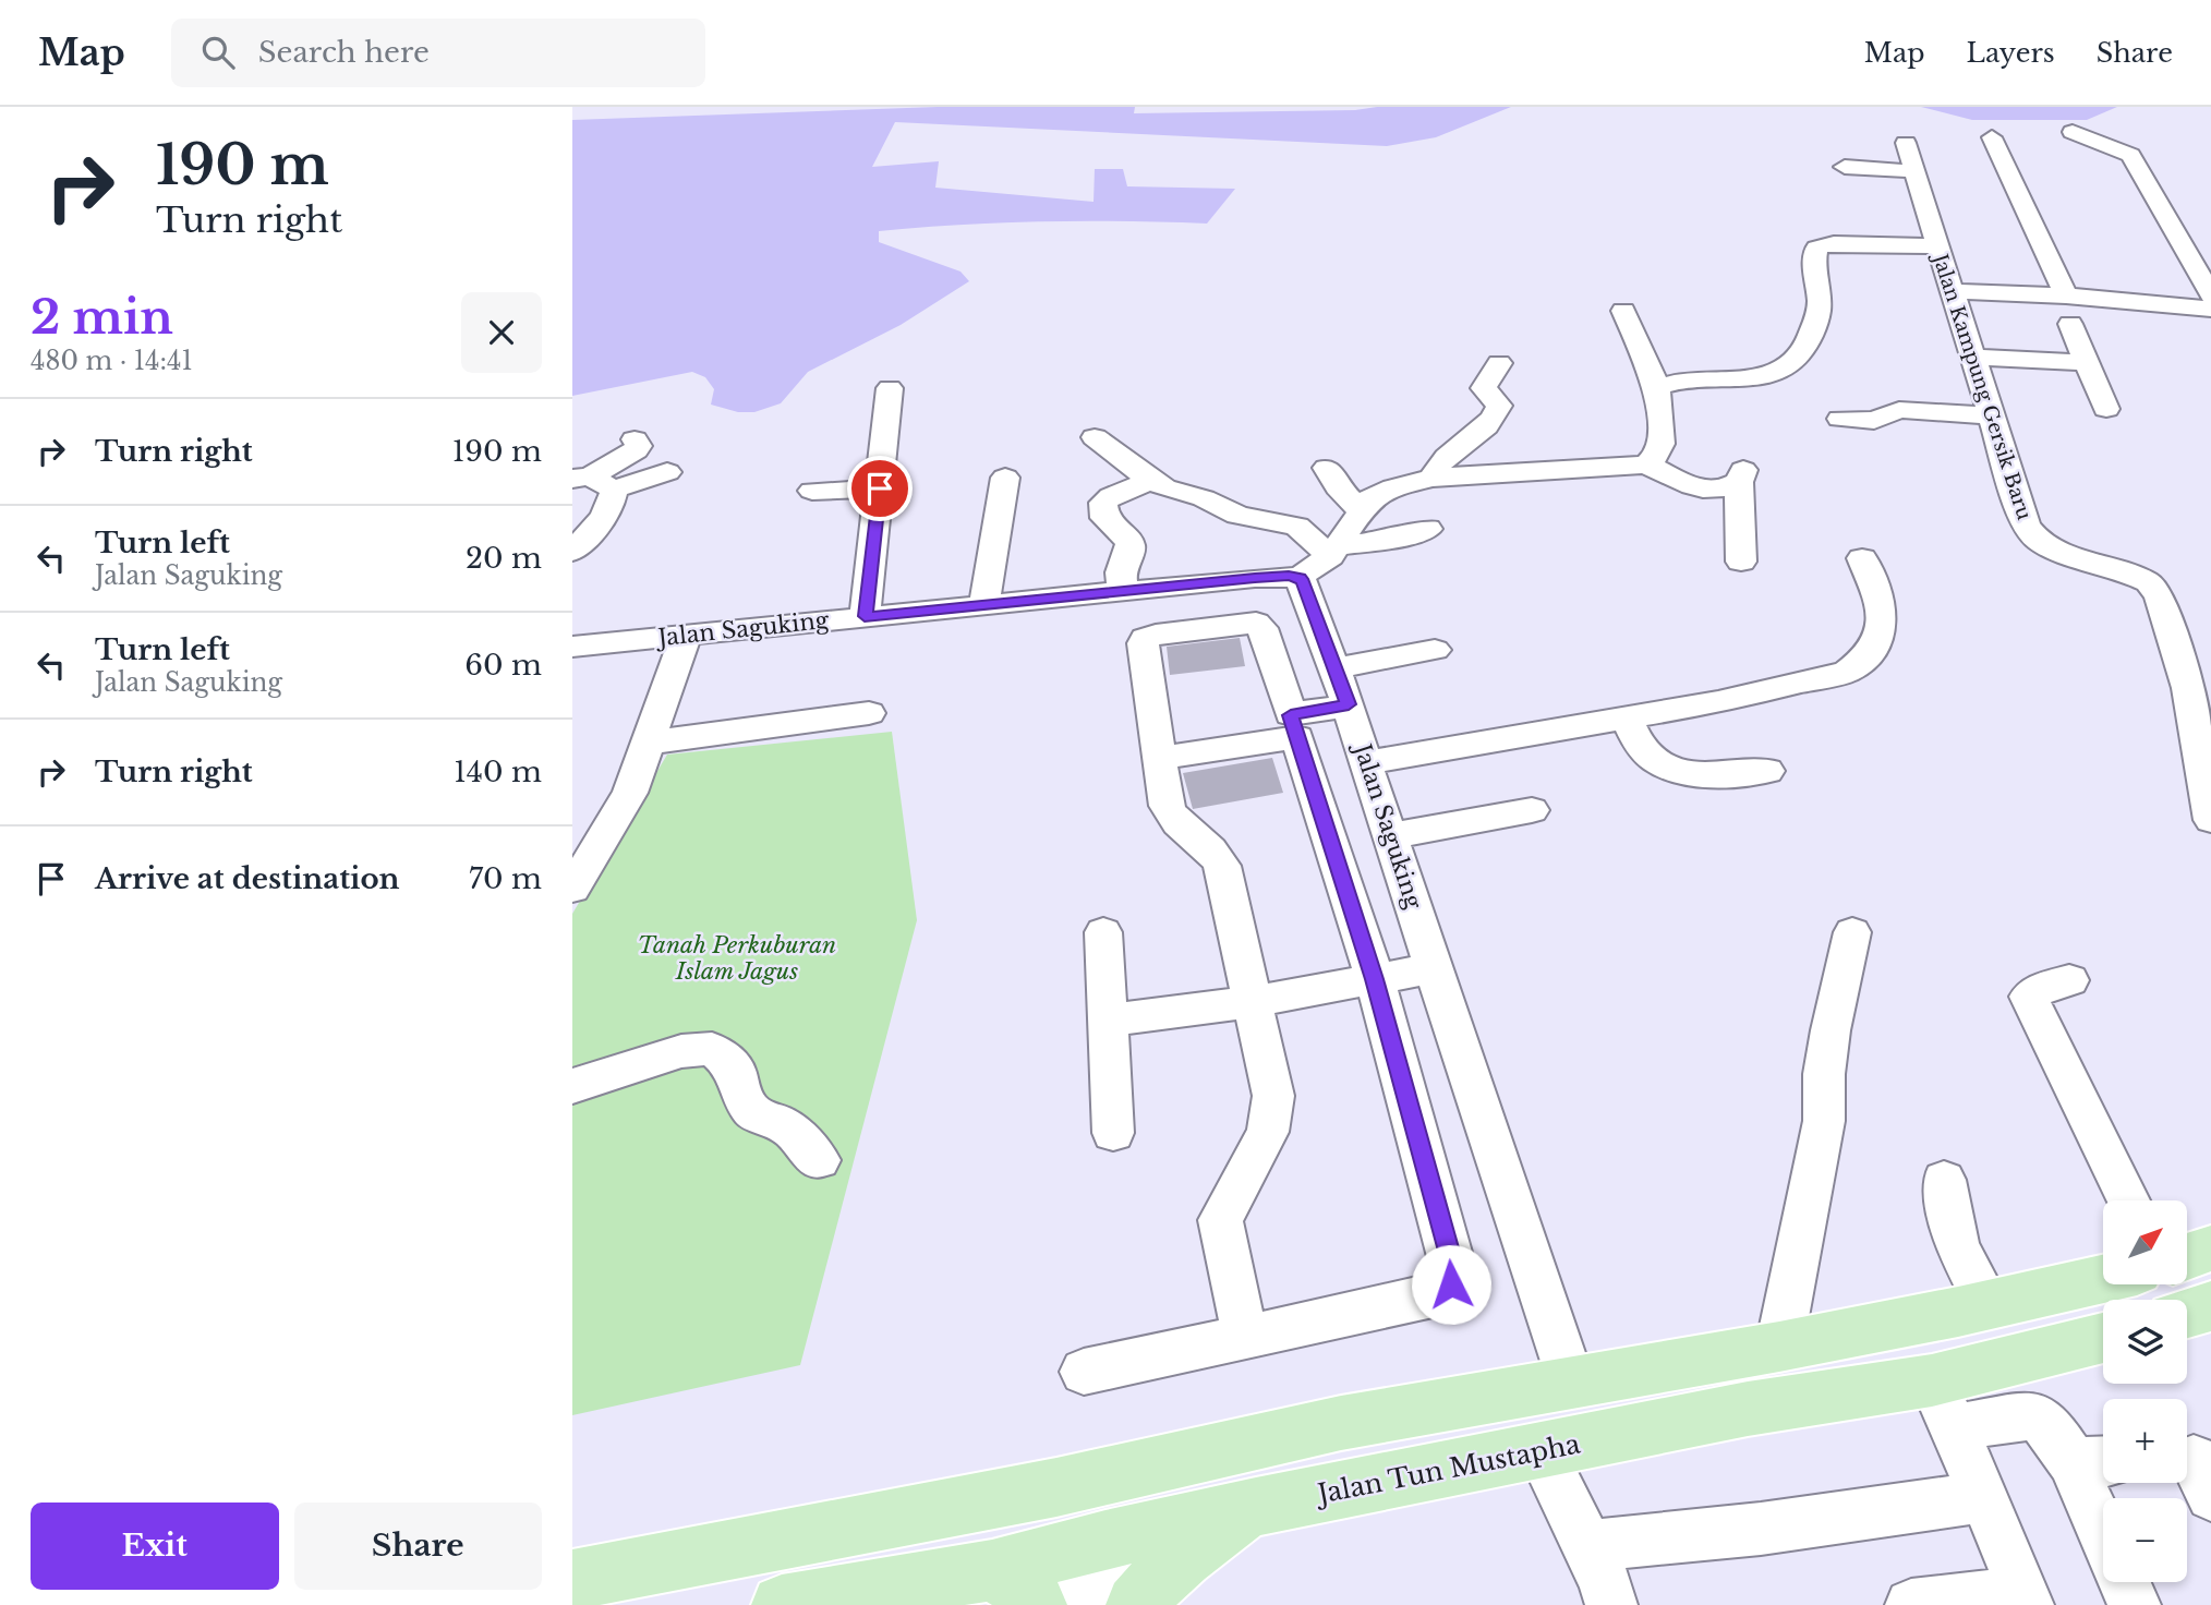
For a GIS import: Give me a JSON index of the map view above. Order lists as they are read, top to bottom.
{
  "streets": {
    "main road": ["Jalan Tun Mustapha"],
    "street": ["Jalan Kampung Gersik Baru", "Jalan Saguking"]
  },
  "parks": ["Tanah Perkuburan Islam Jagus"],
  "north": "top right",
  "page": {
    "header": "Map",
    "search": "Search here",
    "nav": ["Map", "Layers", "Share"],
    "turn": ["190 m", "Turn right"],
    "heading": ["2 min", "480 m · 14:41"],
    "list": [
      {
        "name": "Turn right",
        "value": "190 m"
      },
      {
        "name": "Turn left",
        "note": "Jalan Saguking",
        "value": "20 m"
      },
      {
        "name": "Turn left",
        "note": "Jalan Saguking",
        "value": "60 m"
      },
      {
        "name": "Turn right",
        "value": "140 m"
      },
      {
        "name": "Arrive at destination",
        "value": "70 m"
      }
    ],
    "map_buttons": ["+", "−"],
    "buttons": ["Exit", "Share"]
  }
}
